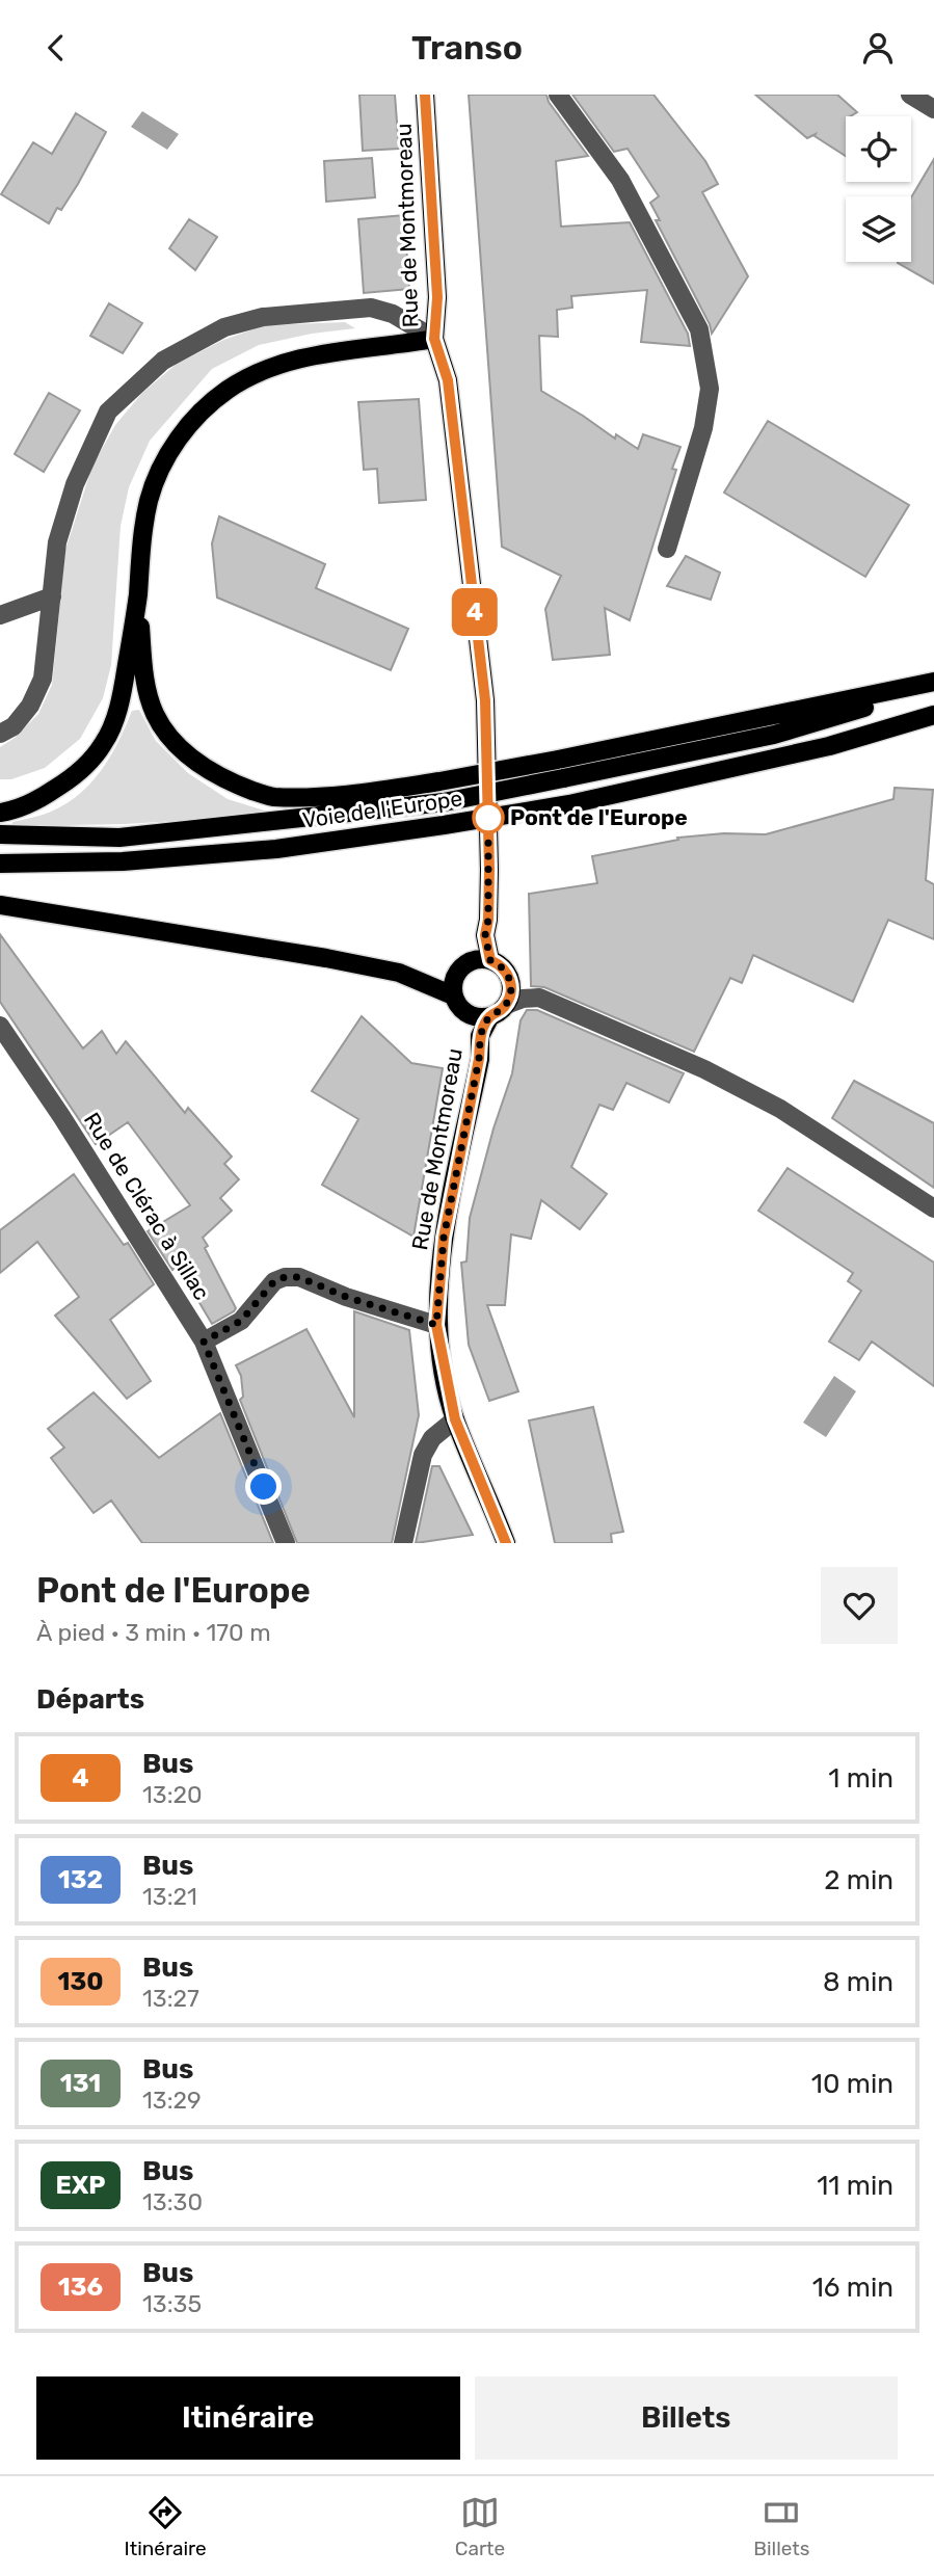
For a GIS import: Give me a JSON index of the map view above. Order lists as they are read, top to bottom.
{
  "streets": {
    "main road": ["Rue de Montmoreau", "Voie de l'Europe"],
    "street": ["Rue de Clérac à Sillac"]
  },
  "places": ["Pont de l'Europe"],
  "lines": ["bus line 4"],
  "page": {
    "header": "Transo",
    "on_map": "4",
    "heading": [
      ["Pont de l'Europe", "À pied · 3 min · 170 m"],
      "Départs"
    ],
    "list": [
      {
        "mark": "4",
        "name": "Bus",
        "note": "13:20",
        "value": "1 min"
      },
      {
        "mark": "132",
        "name": "Bus",
        "note": "13:21",
        "value": "2 min"
      },
      {
        "mark": "130",
        "name": "Bus",
        "note": "13:27",
        "value": "8 min"
      },
      {
        "mark": "131",
        "name": "Bus",
        "note": "13:29",
        "value": "10 min"
      },
      {
        "mark": "EXP",
        "name": "Bus",
        "note": "13:30",
        "value": "11 min"
      },
      {
        "mark": "136",
        "name": "Bus",
        "note": "13:35",
        "value": "16 min"
      }
    ],
    "buttons": ["Itinéraire", "Billets"],
    "tabs": ["Itinéraire", "Carte", "Billets"]
  }
}
